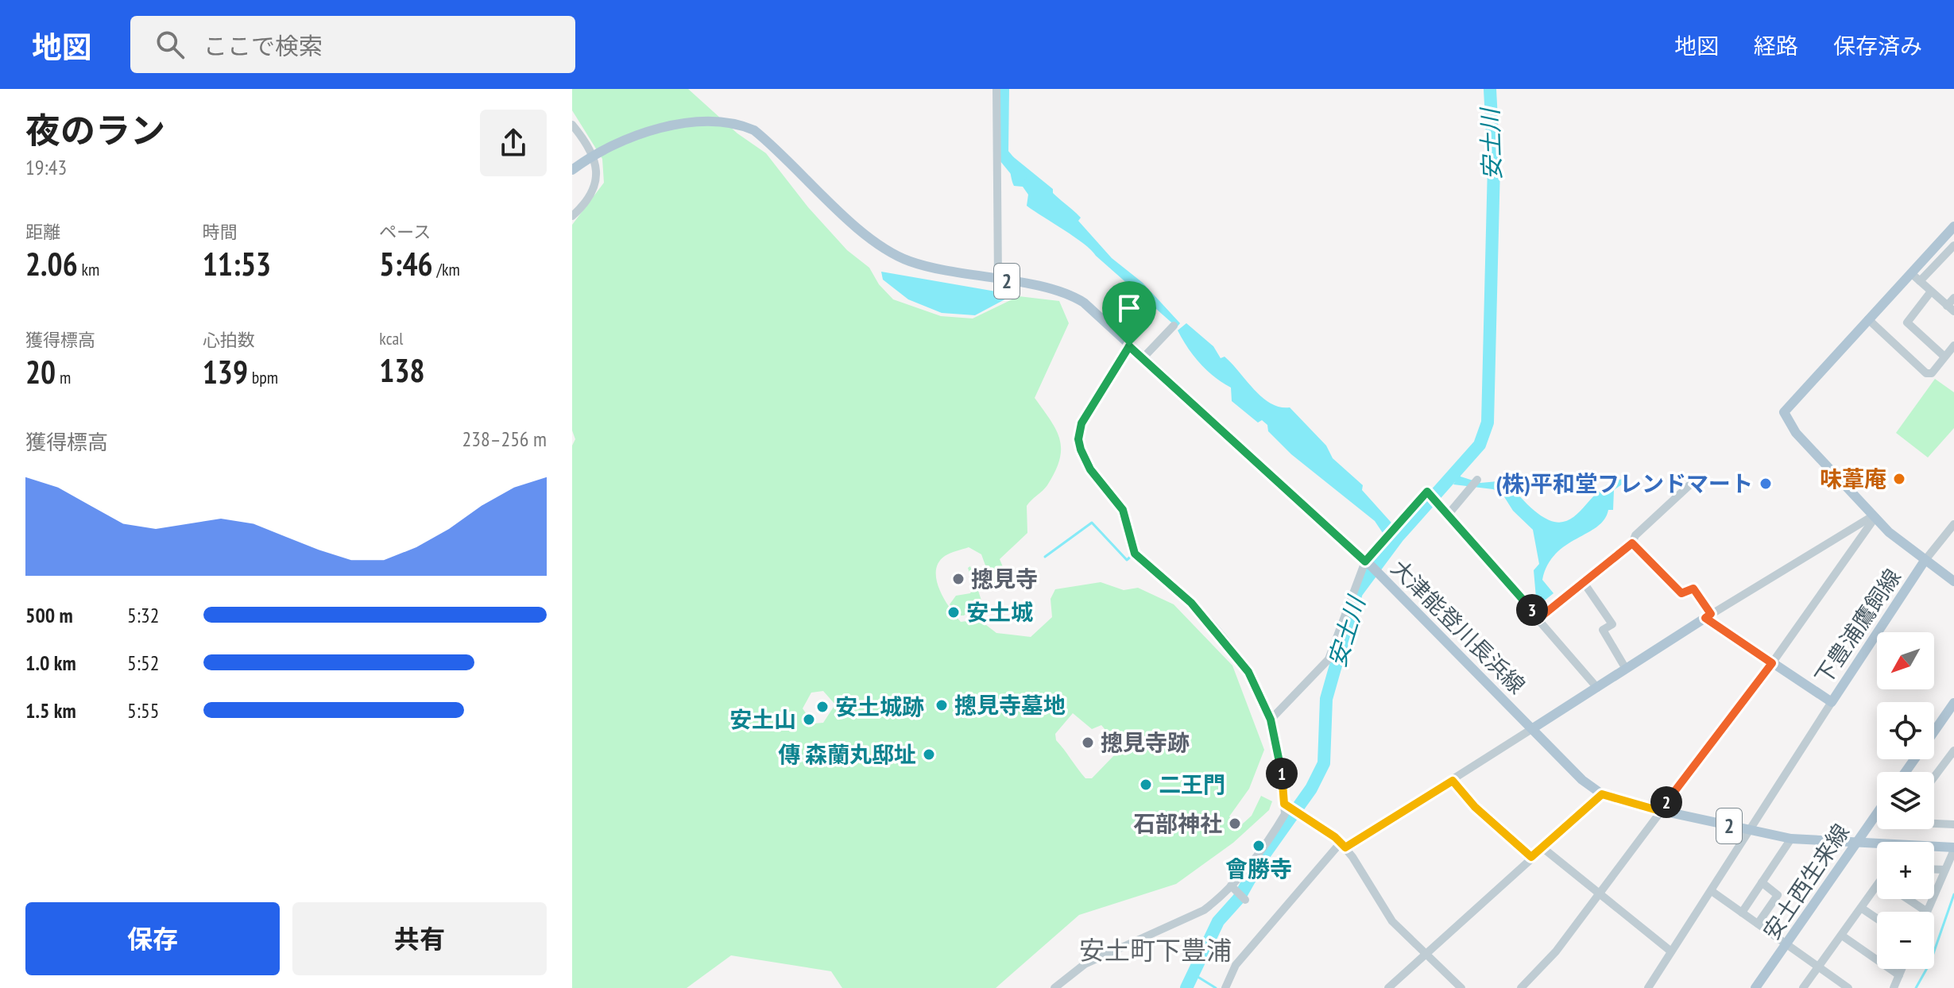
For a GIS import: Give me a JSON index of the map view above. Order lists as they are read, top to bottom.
{
  "streets": {
    "main road": [
      "2",
      "大津能登川長浜線",
      "下豊浦鷹飼線",
      "安土西生来線"
    ]
  },
  "crossings": [
    ["大津能登川長浜線", "安土西生来線"]
  ],
  "districts": ["安土町下豊浦"],
  "water": ["安土川"],
  "places": [
    "味葦庵",
    "(株)平和堂フレンドマート",
    "摠見寺",
    "安土城",
    "摠見寺墓地",
    "安土城跡",
    "安土山",
    "摠見寺跡",
    "傳 森蘭丸邸址",
    "二王門",
    "石部神社",
    "會勝寺"
  ],
  "north": "bottom left",
  "page": {
    "header": "地図",
    "search": "ここで検索",
    "nav": ["地図", "経路", "保存済み"],
    "heading": ["夜のラン", "19:43"],
    "stats": [
      ["距離", "2.06 km"],
      ["時間", "11:53"],
      ["ペース", "5:46 /km"],
      ["獲得標高", "20 m"],
      ["心拍数", "139 bpm"],
      ["kcal", "138"]
    ],
    "chart": ["獲得標高", "238–256 m"],
    "list": [
      {
        "name": "500 m",
        "note": "5:32"
      },
      {
        "name": "1.0 km",
        "note": "5:52"
      },
      {
        "name": "1.5 km",
        "note": "5:55"
      }
    ],
    "pins": ["3", "1", "2"],
    "map_buttons": ["+", "−"],
    "buttons": ["保存", "共有"]
  }
}
